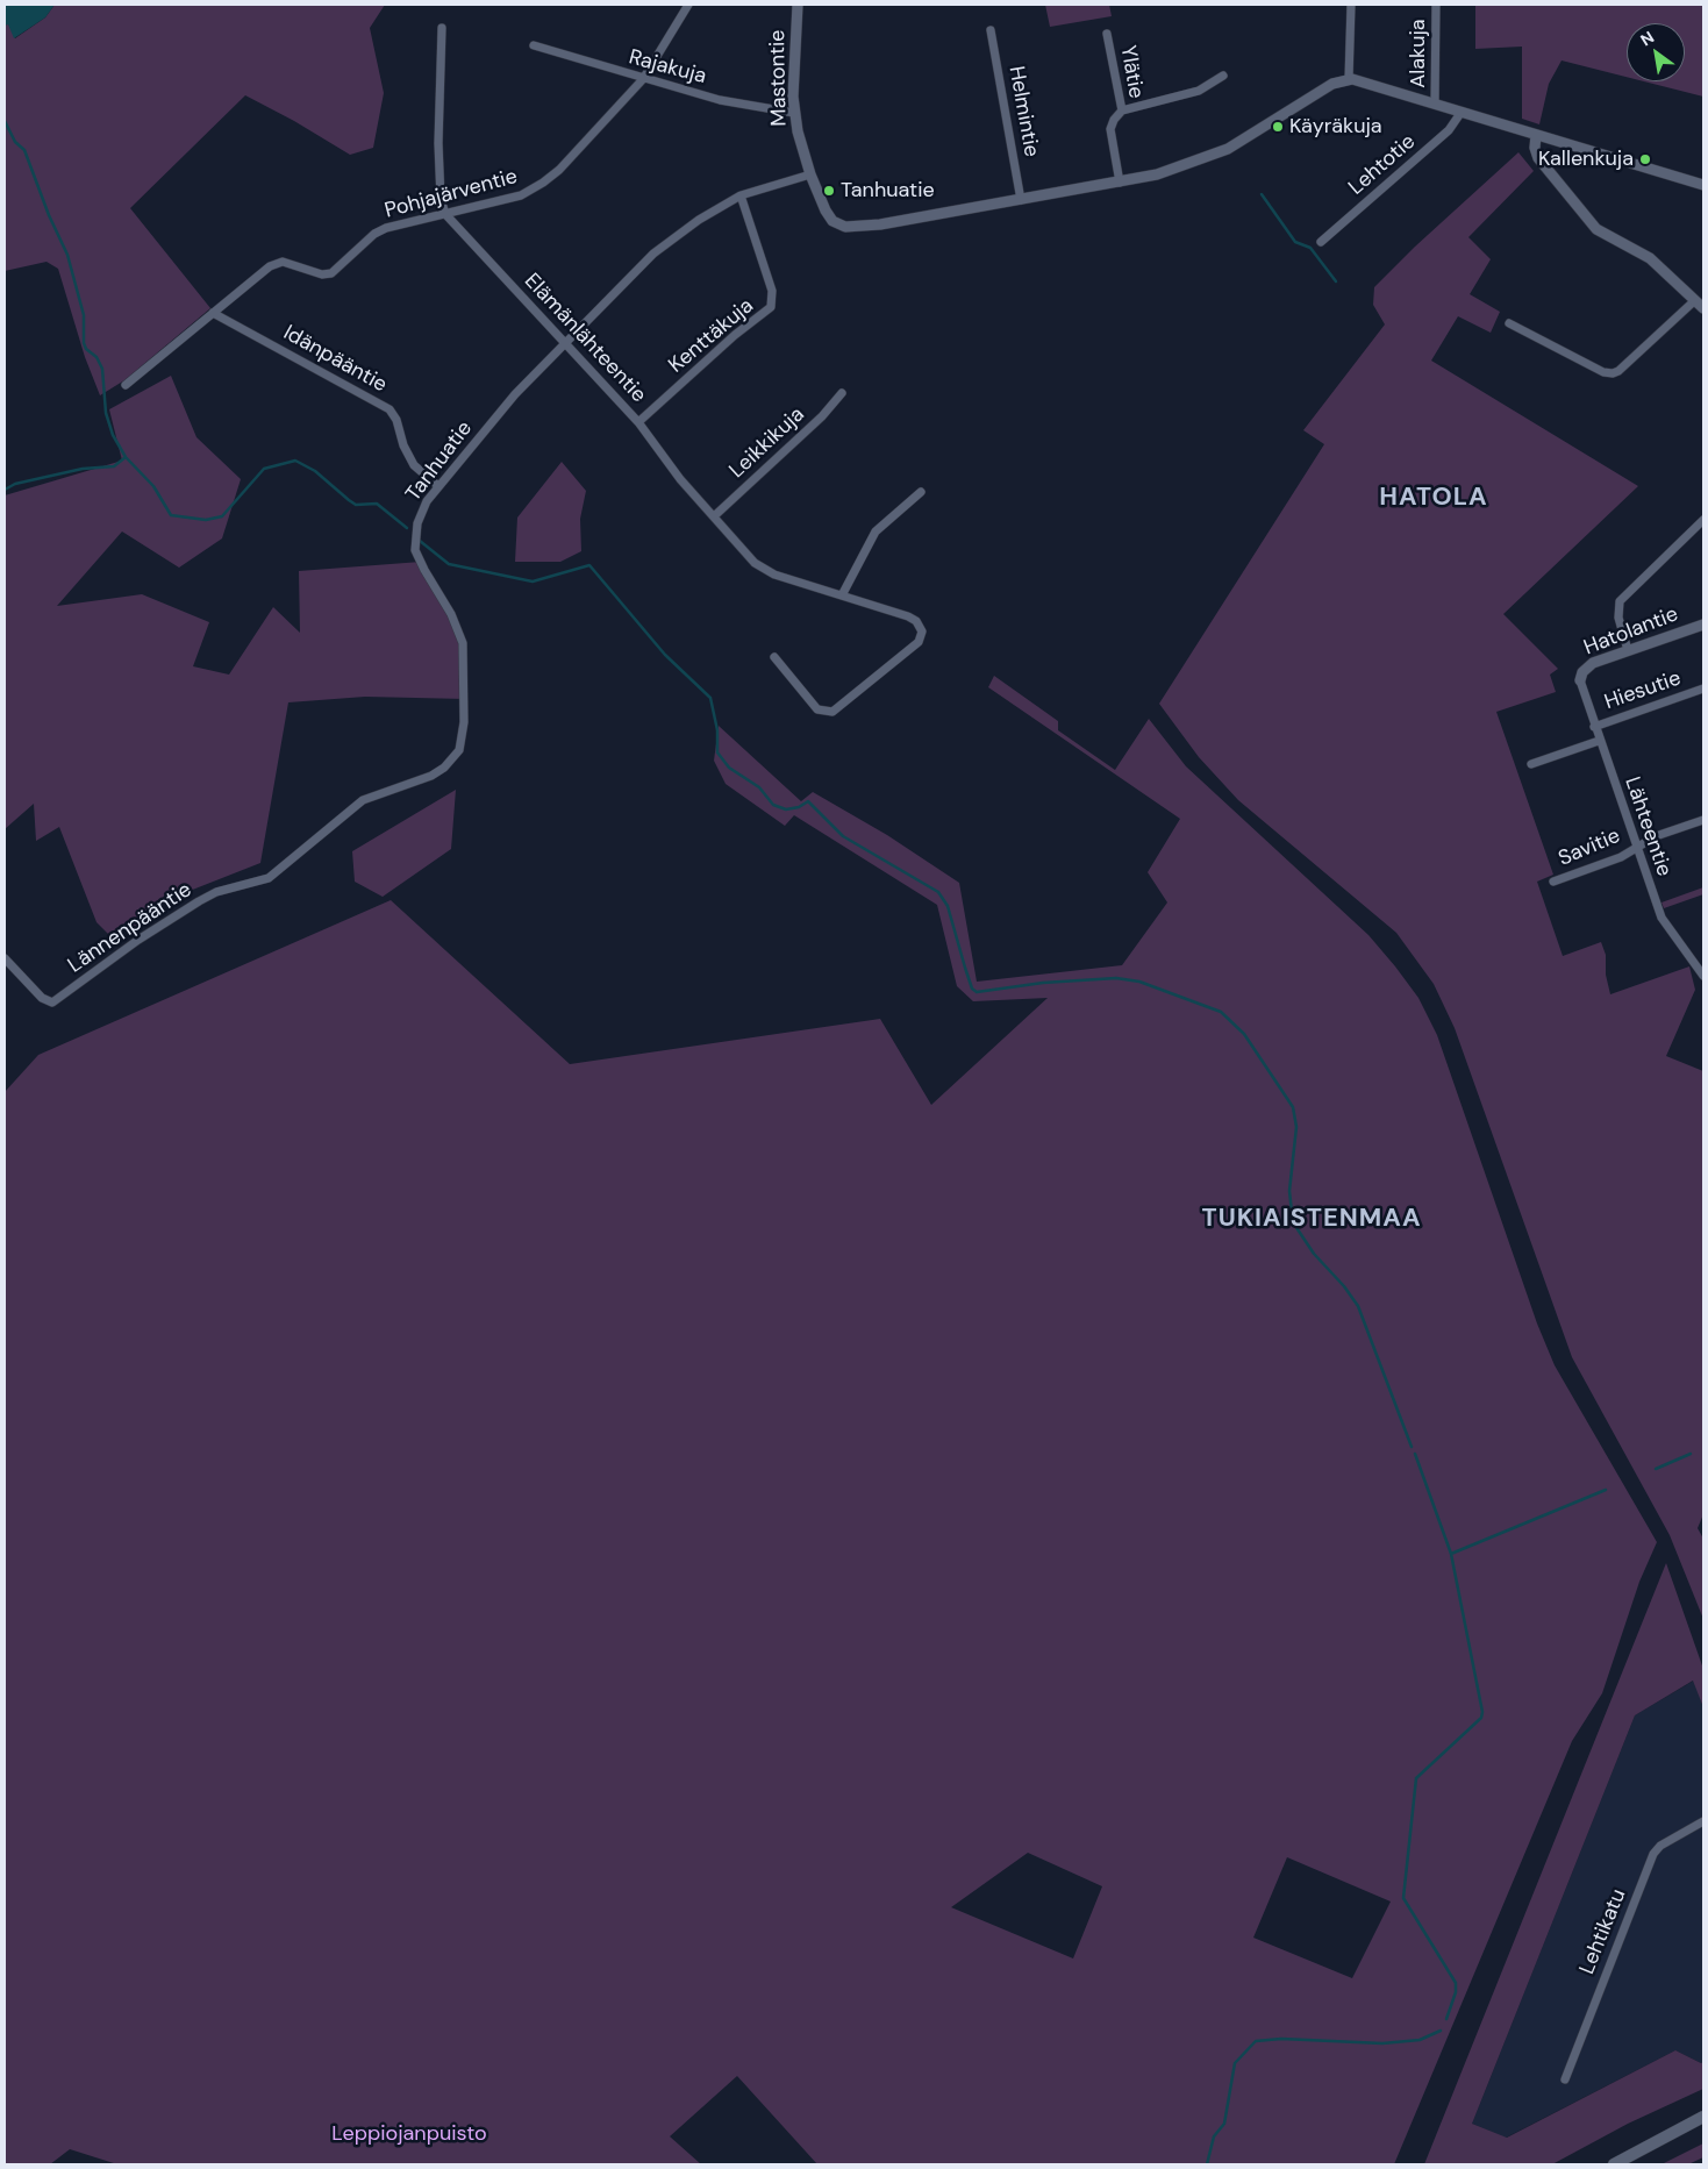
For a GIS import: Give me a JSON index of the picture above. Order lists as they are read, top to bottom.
{
  "streets": {
    "street": [
      "Alakuja",
      "Rajakuja",
      "Ylätie",
      "Mastontie",
      "Helmintie",
      "Lehtotie",
      "Pohjajärventie",
      "Kenttäkuja",
      "Elämänlähteentie",
      "Idänpääntie",
      "Leikkikuja",
      "Tanhuatie",
      "Hatolantie",
      "Hiesutie",
      "Lähteentie",
      "Savitie",
      "Lännenpääntie",
      "Lehtikatu"
    ]
  },
  "crossings": [
    ["Rajakuja", "Mastontie"],
    ["Rajakuja", "Pohjajärventie"],
    ["Mastontie", "Helmintie"],
    ["Mastontie", "Tanhuatie"],
    ["Pohjajärventie", "Elämänlähteentie"],
    ["Pohjajärventie", "Idänpääntie"],
    ["Kenttäkuja", "Elämänlähteentie"],
    ["Kenttäkuja", "Tanhuatie"],
    ["Elämänlähteentie", "Leikkikuja"],
    ["Elämänlähteentie", "Tanhuatie"],
    ["Idänpääntie", "Tanhuatie"],
    ["Tanhuatie", "Lännenpääntie"],
    ["Hatolantie", "Lähteentie"],
    ["Hiesutie", "Lähteentie"],
    ["Lähteentie", "Savitie"]
  ],
  "districts": ["HATOLA", "TUKIAISTENMAA"],
  "parks": ["Leppiojanpuisto"],
  "places": ["Käyräkuja", "Kallenkuja", "Tanhuatie"],
  "north": "top left"
}
